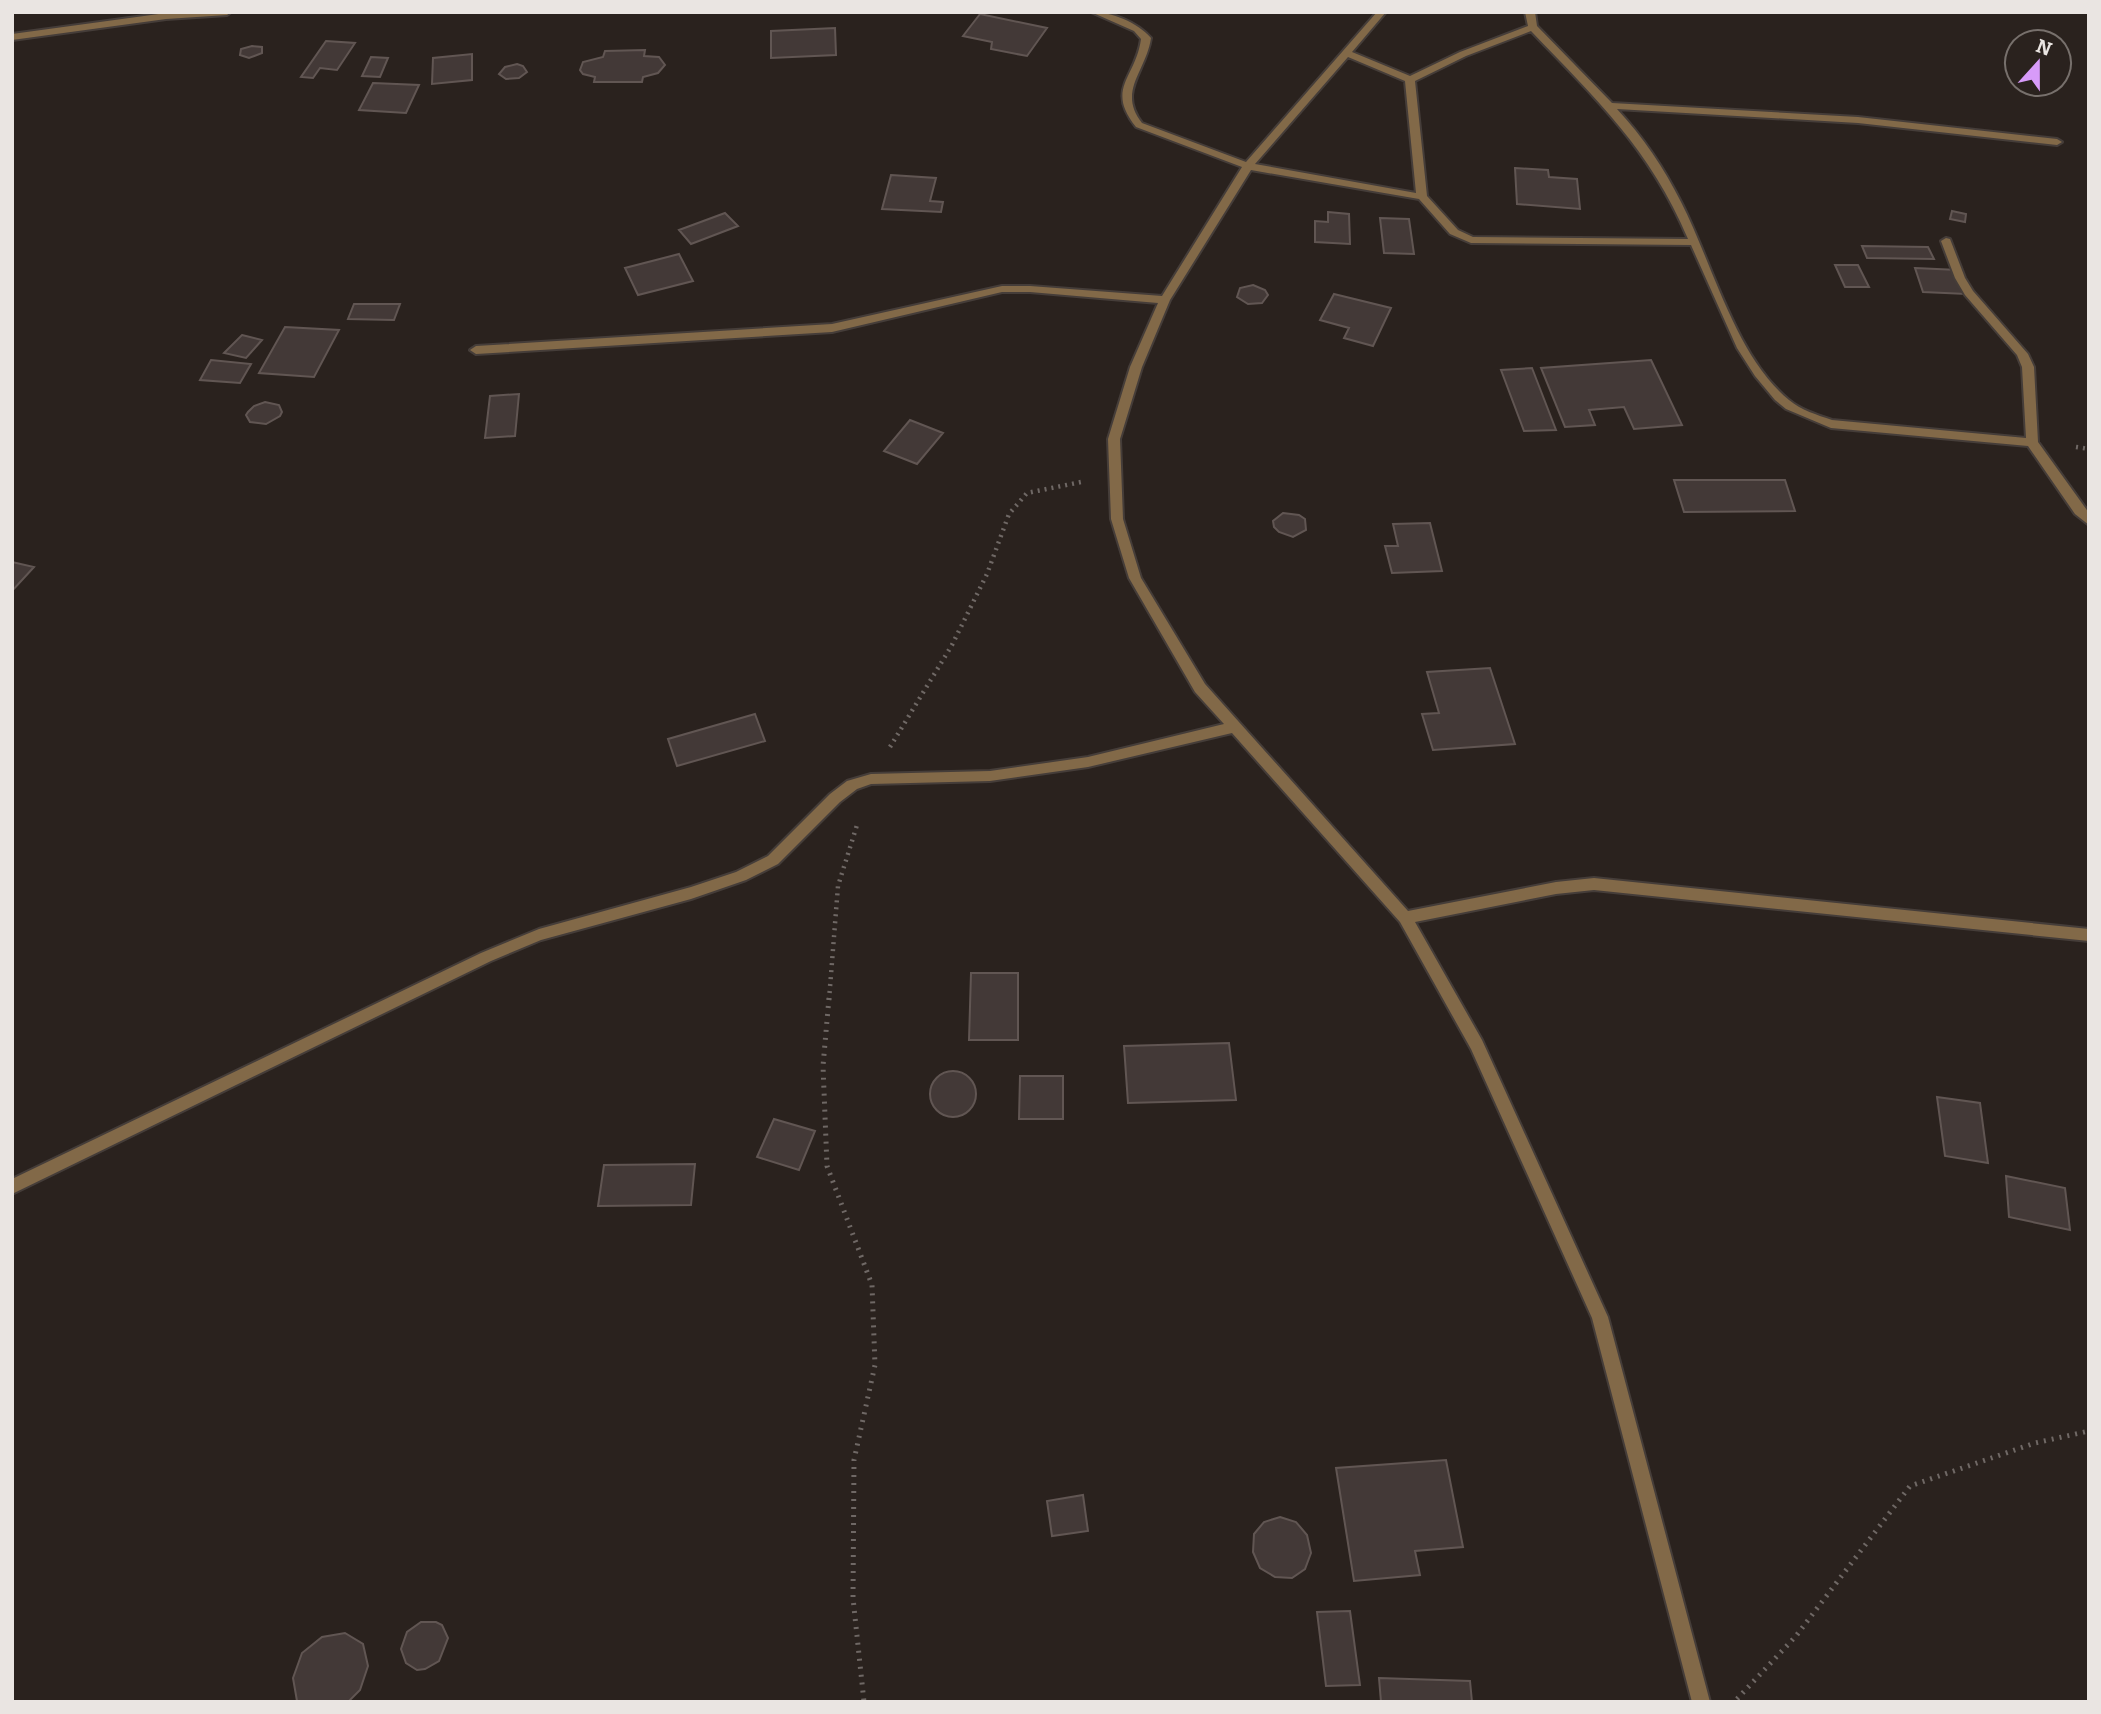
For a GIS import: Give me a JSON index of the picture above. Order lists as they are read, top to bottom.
{
  "north": "top"
}
